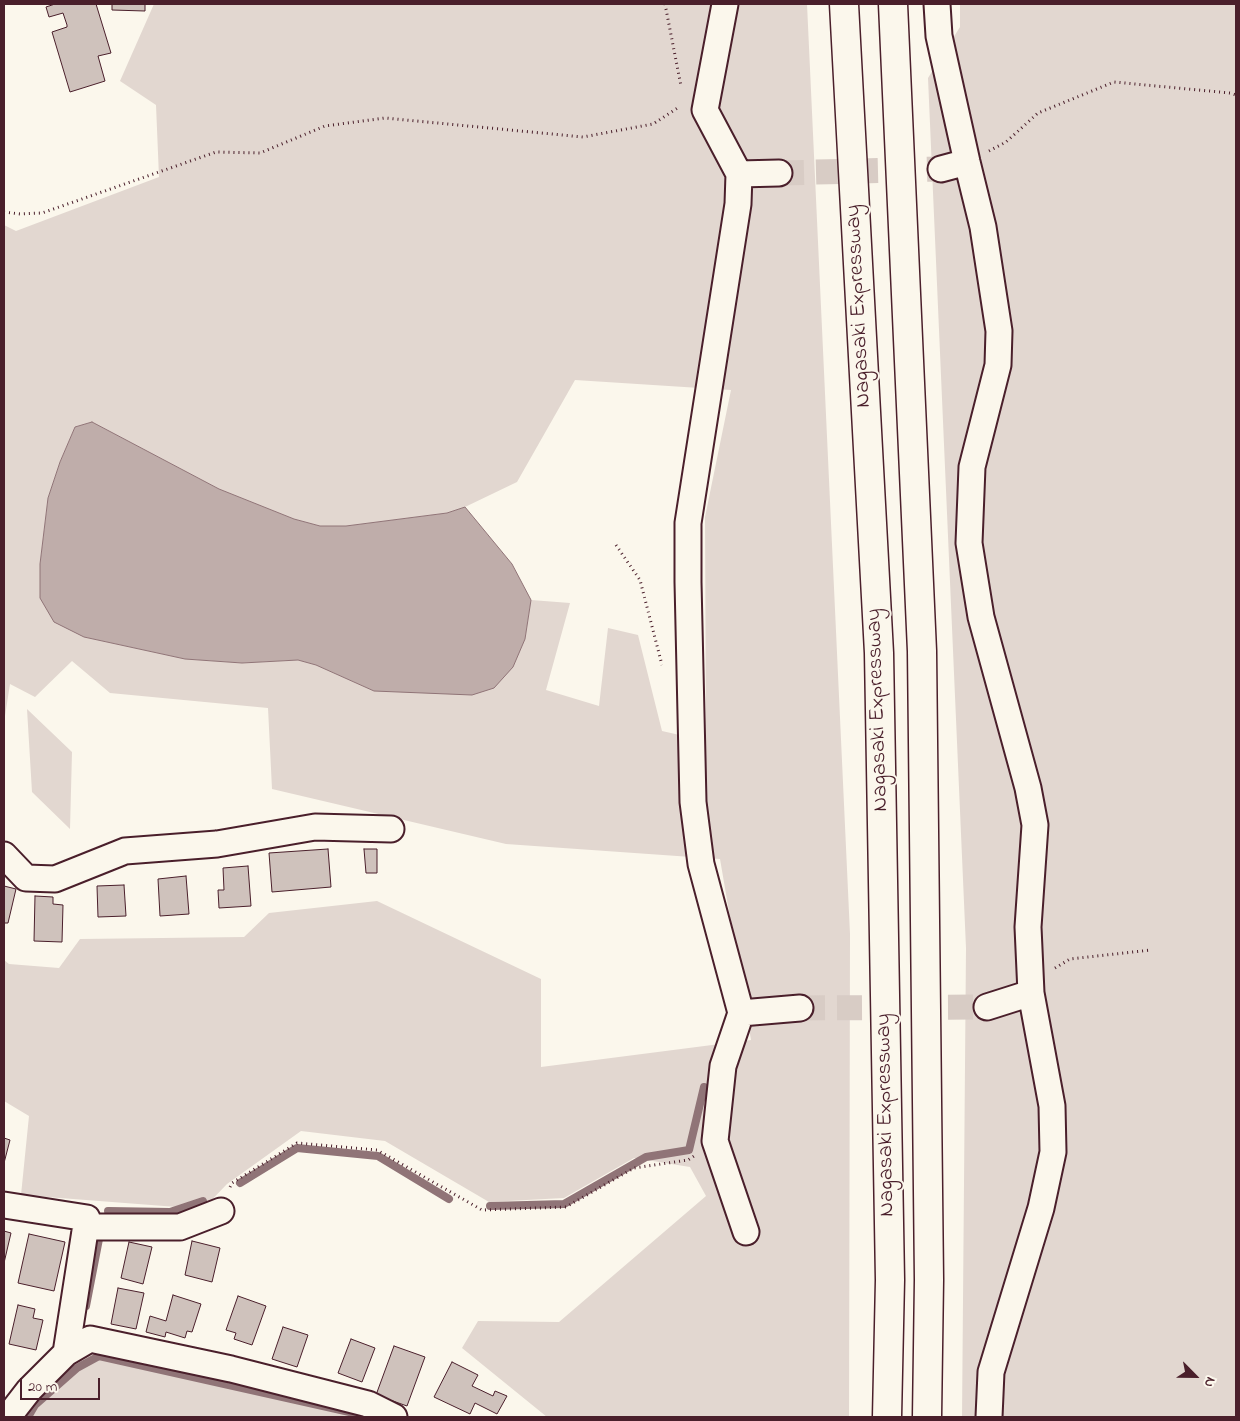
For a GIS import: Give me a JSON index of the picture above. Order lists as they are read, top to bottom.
{
  "streets": {
    "highway": ["Nagasaki Expressway"]
  },
  "scale_bar": "20 m",
  "north": "bottom right"
}
